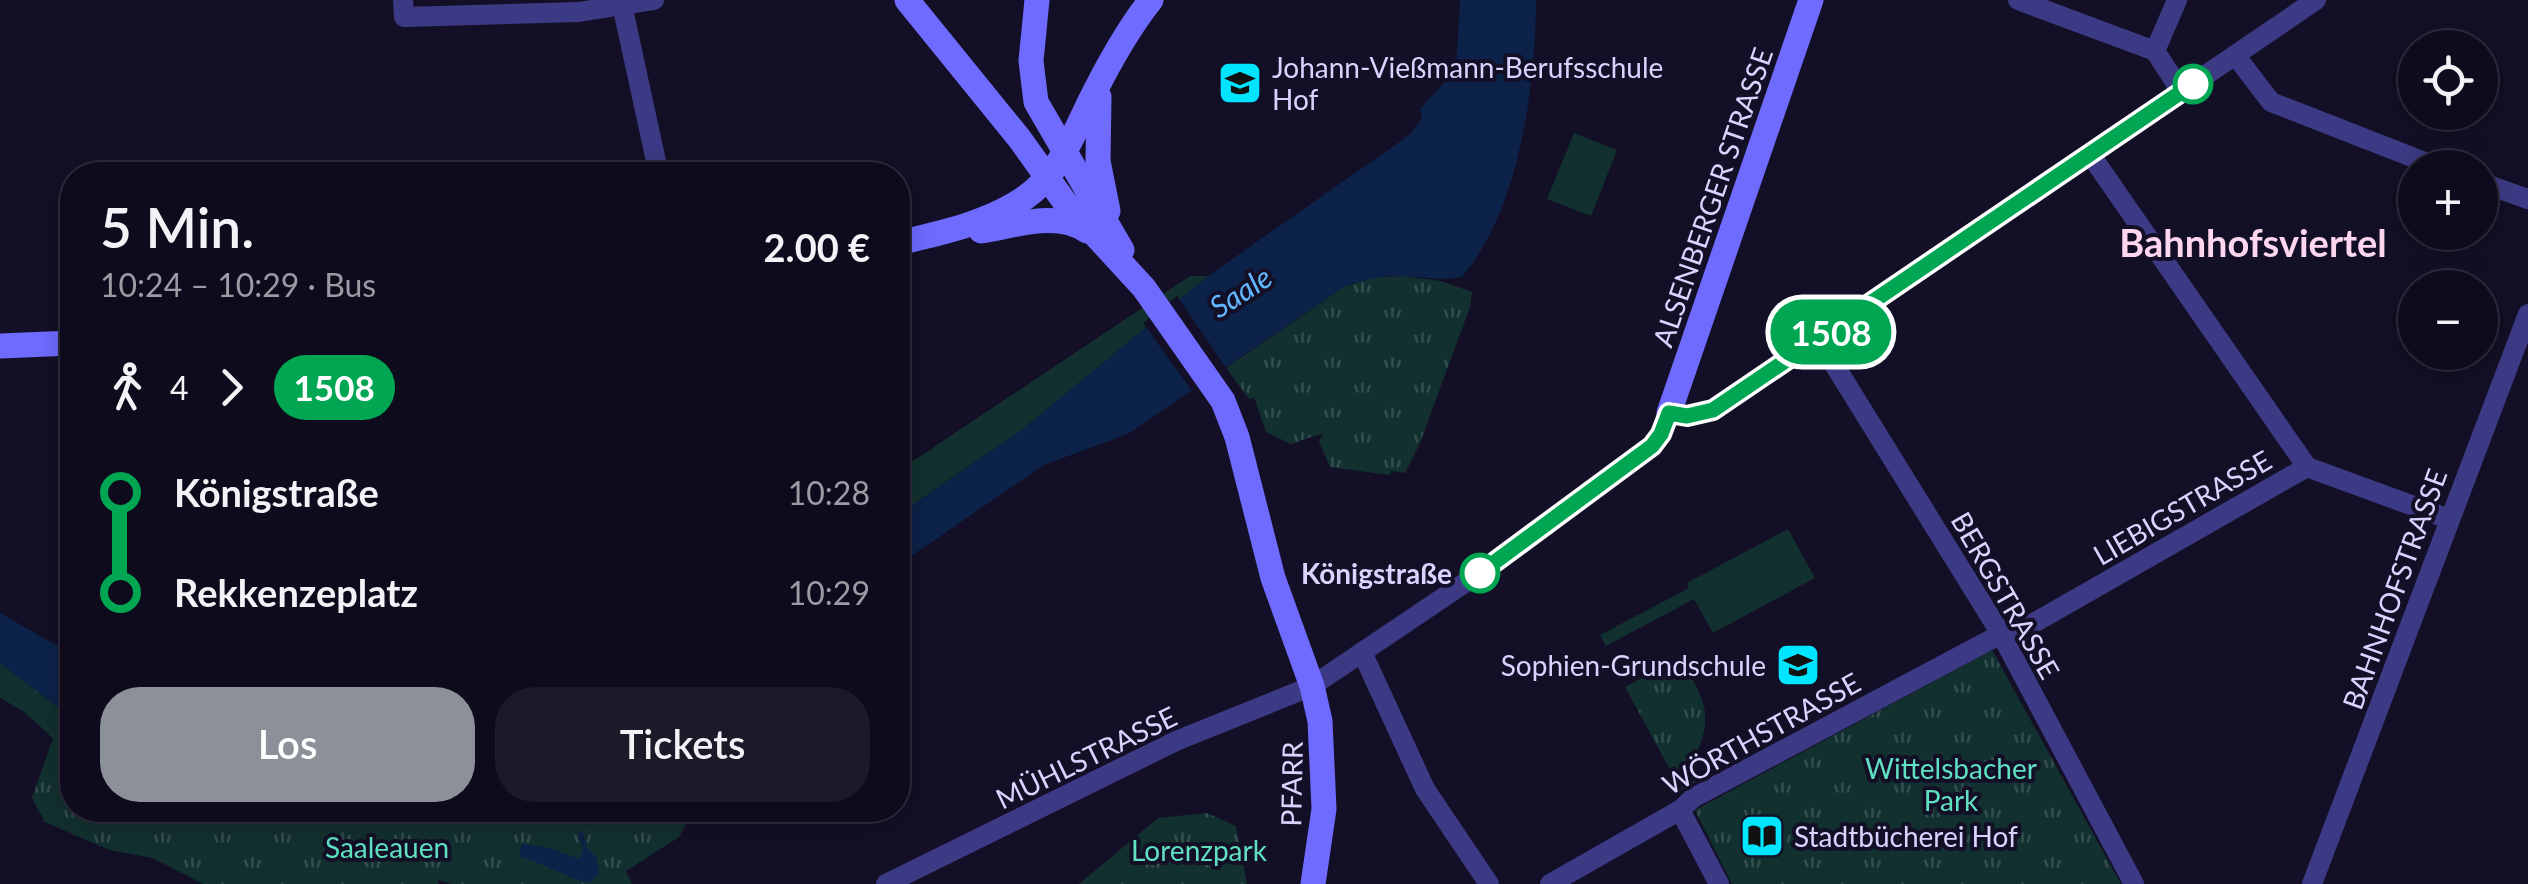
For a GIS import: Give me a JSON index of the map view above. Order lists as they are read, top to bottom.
{
  "streets": {
    "main road": ["ALSENBERGER STRASSE", "PFARR"],
    "street": [
      "LIEBIGSTRASSE",
      "BAHNHOFSTRASSE",
      "BERGSTRASSE",
      "WÖRTHSTRASSE",
      "MÜHLSTRASSE"
    ]
  },
  "crossings": [
    ["LIEBIGSTRASSE", "BAHNHOFSTRASSE"],
    ["LIEBIGSTRASSE", "BERGSTRASSE"],
    ["LIEBIGSTRASSE", "WÖRTHSTRASSE"],
    ["BERGSTRASSE", "WÖRTHSTRASSE"],
    ["MÜHLSTRASSE", "PFARR"]
  ],
  "districts": ["Bahnhofsviertel"],
  "water": ["Saale"],
  "parks": ["Wittelsbacher Park", "Saaleauen", "Lorenzpark"],
  "places": {
    "school or university": ["Johann-Vießmann-Berufsschule Hof", "Sophien-Grundschule"],
    "other": ["Königstraße"],
    "library": ["Stadtbücherei Hof"]
  },
  "lines": ["bus line 1508"],
  "page": {
    "on_map": "1508",
    "map_buttons": ["+", "−"],
    "heading": ["5 Min.", "10:24 – 10:29 · Bus", "2.00 €"],
    "legs": ["4", "1508"],
    "list": [
      {
        "name": "Königstraße",
        "value": "10:28"
      },
      {
        "name": "Rekkenzeplatz",
        "value": "10:29"
      }
    ],
    "buttons": ["Los", "Tickets"]
  }
}
